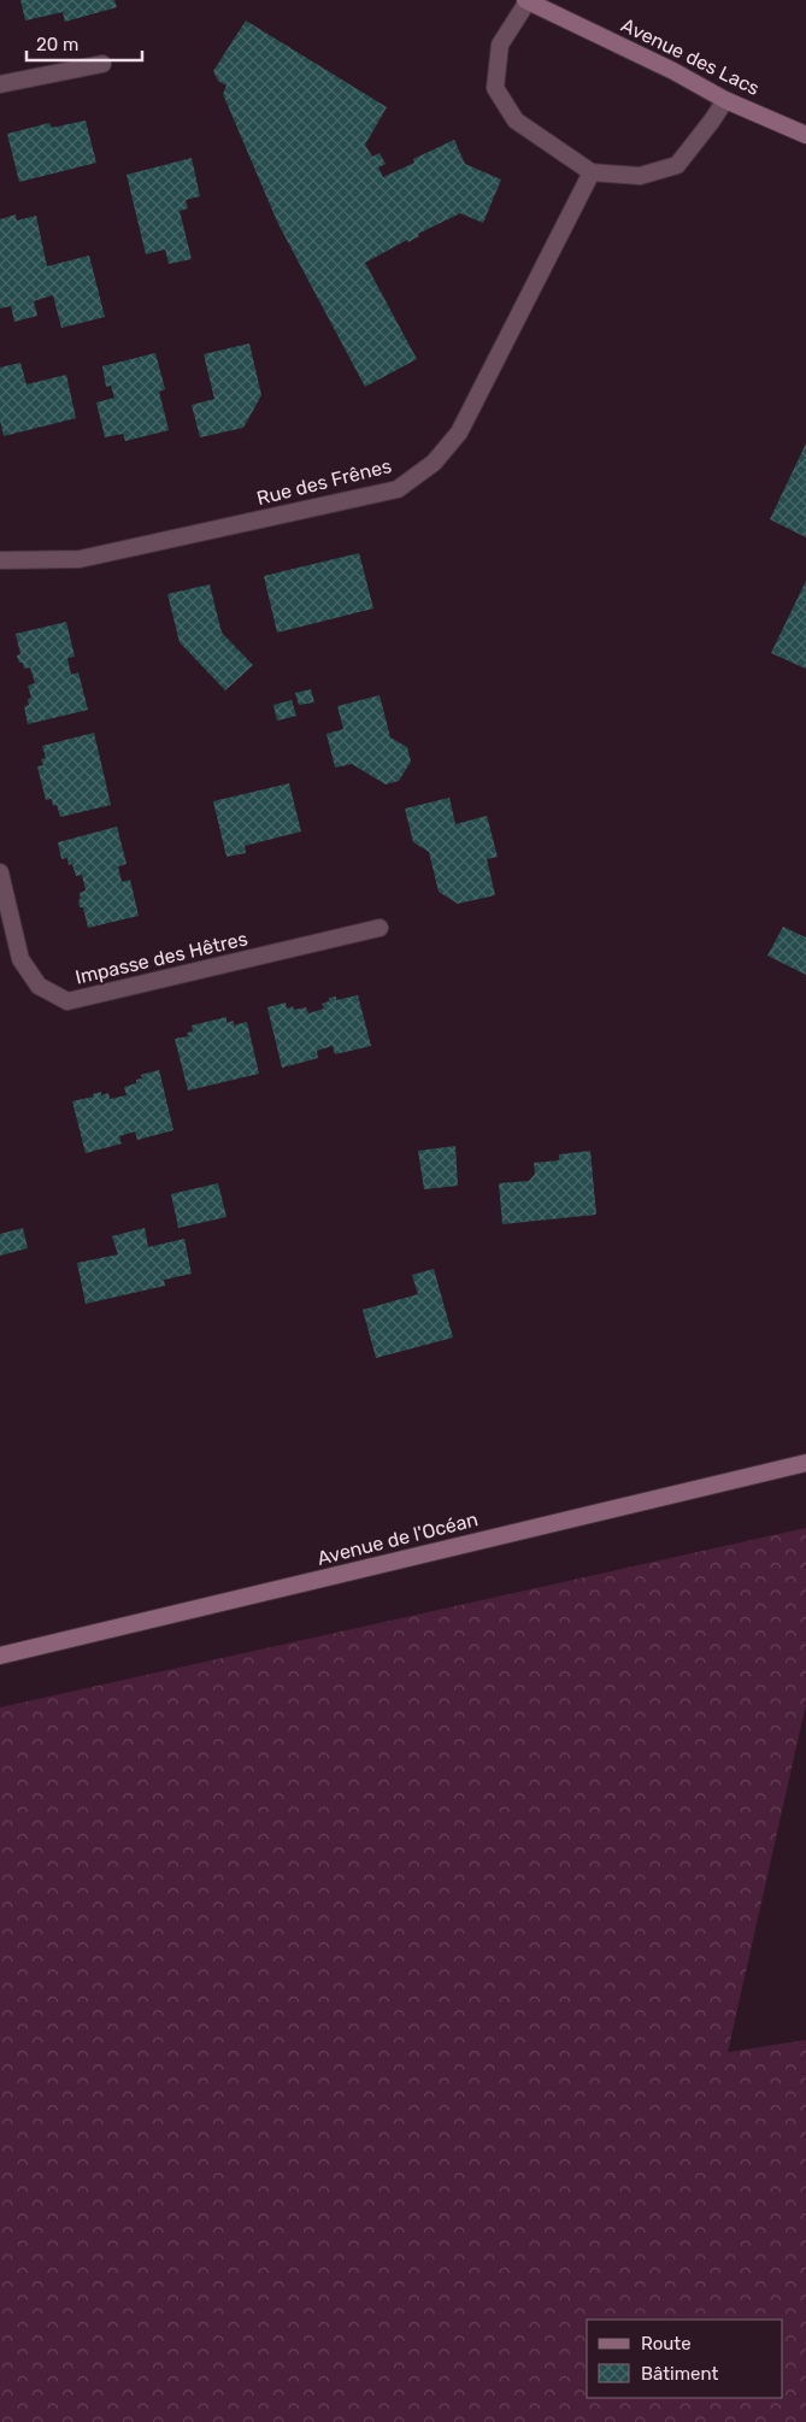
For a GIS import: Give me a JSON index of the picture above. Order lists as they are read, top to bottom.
{
  "streets": {
    "main road": ["Avenue des Lacs", "Avenue de l'Océan"],
    "street": ["Rue des Frênes", "Impasse des Hêtres"]
  },
  "legend": ["Route", "Bâtiment"],
  "scale_bar": "20 m"
}
